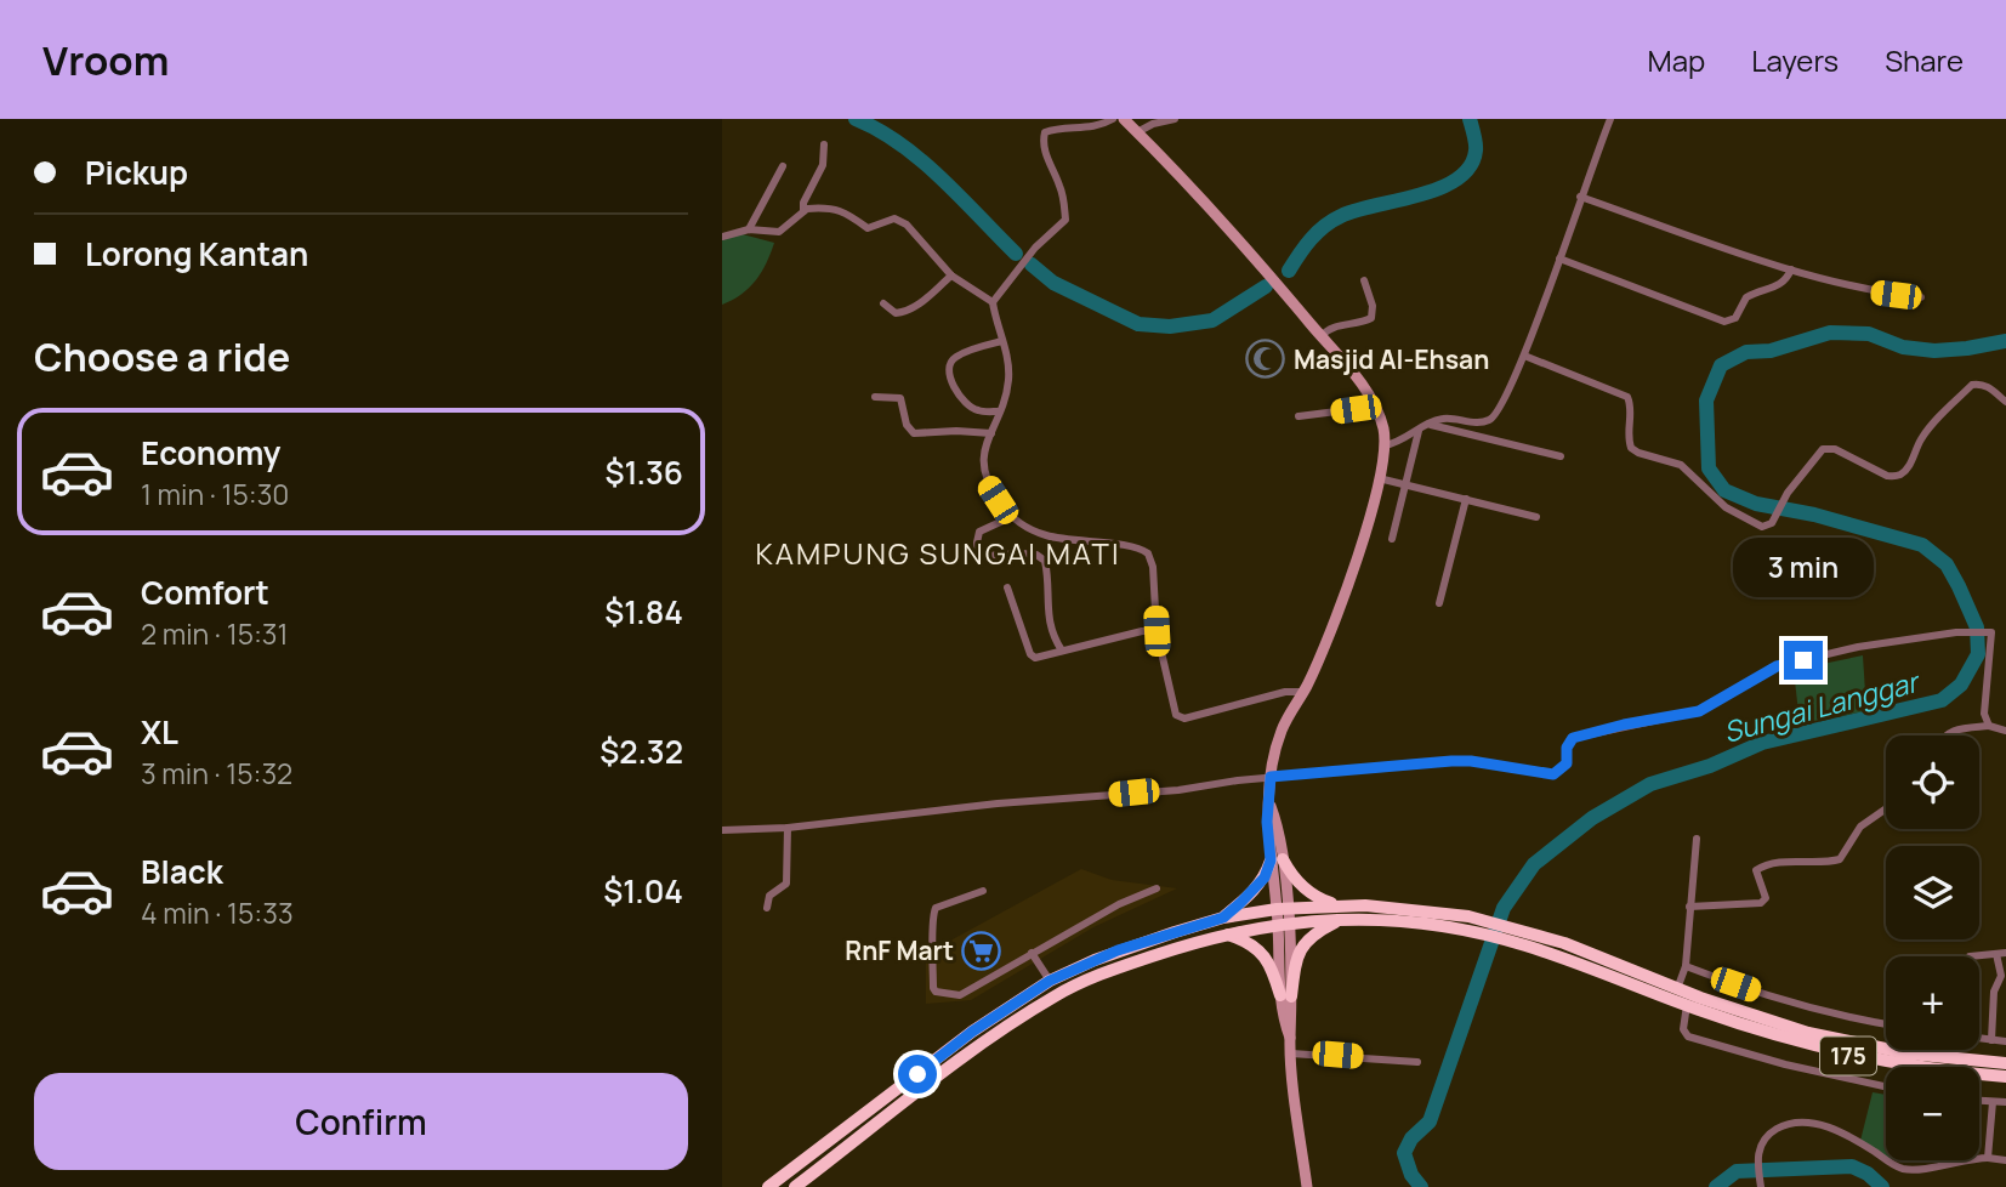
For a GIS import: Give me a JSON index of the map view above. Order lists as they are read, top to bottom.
{
  "streets": {
    "highway": ["175"]
  },
  "districts": ["KAMPUNG SUNGAI MATI"],
  "water": ["Sungai Langgar"],
  "places": {
    "mosque": ["Masjid Al-Ehsan"],
    "supermarket": ["RnF Mart"]
  },
  "page": {
    "header": "Vroom",
    "nav": ["Map", "Layers", "Share"],
    "banner": ["Pickup", "Lorong Kantan"],
    "heading": "Choose a ride",
    "list": [
      {
        "name": "Economy",
        "note": "1 min · 15:30",
        "value": "$1.36"
      },
      {
        "name": "Comfort",
        "note": "2 min · 15:31",
        "value": "$1.84"
      },
      {
        "name": "XL",
        "note": "3 min · 15:32",
        "value": "$2.32"
      },
      {
        "name": "Black",
        "note": "4 min · 15:33",
        "value": "$1.04"
      }
    ],
    "bubble": "3 min",
    "map_buttons": ["+", "−"],
    "buttons": "Confirm"
  }
}
